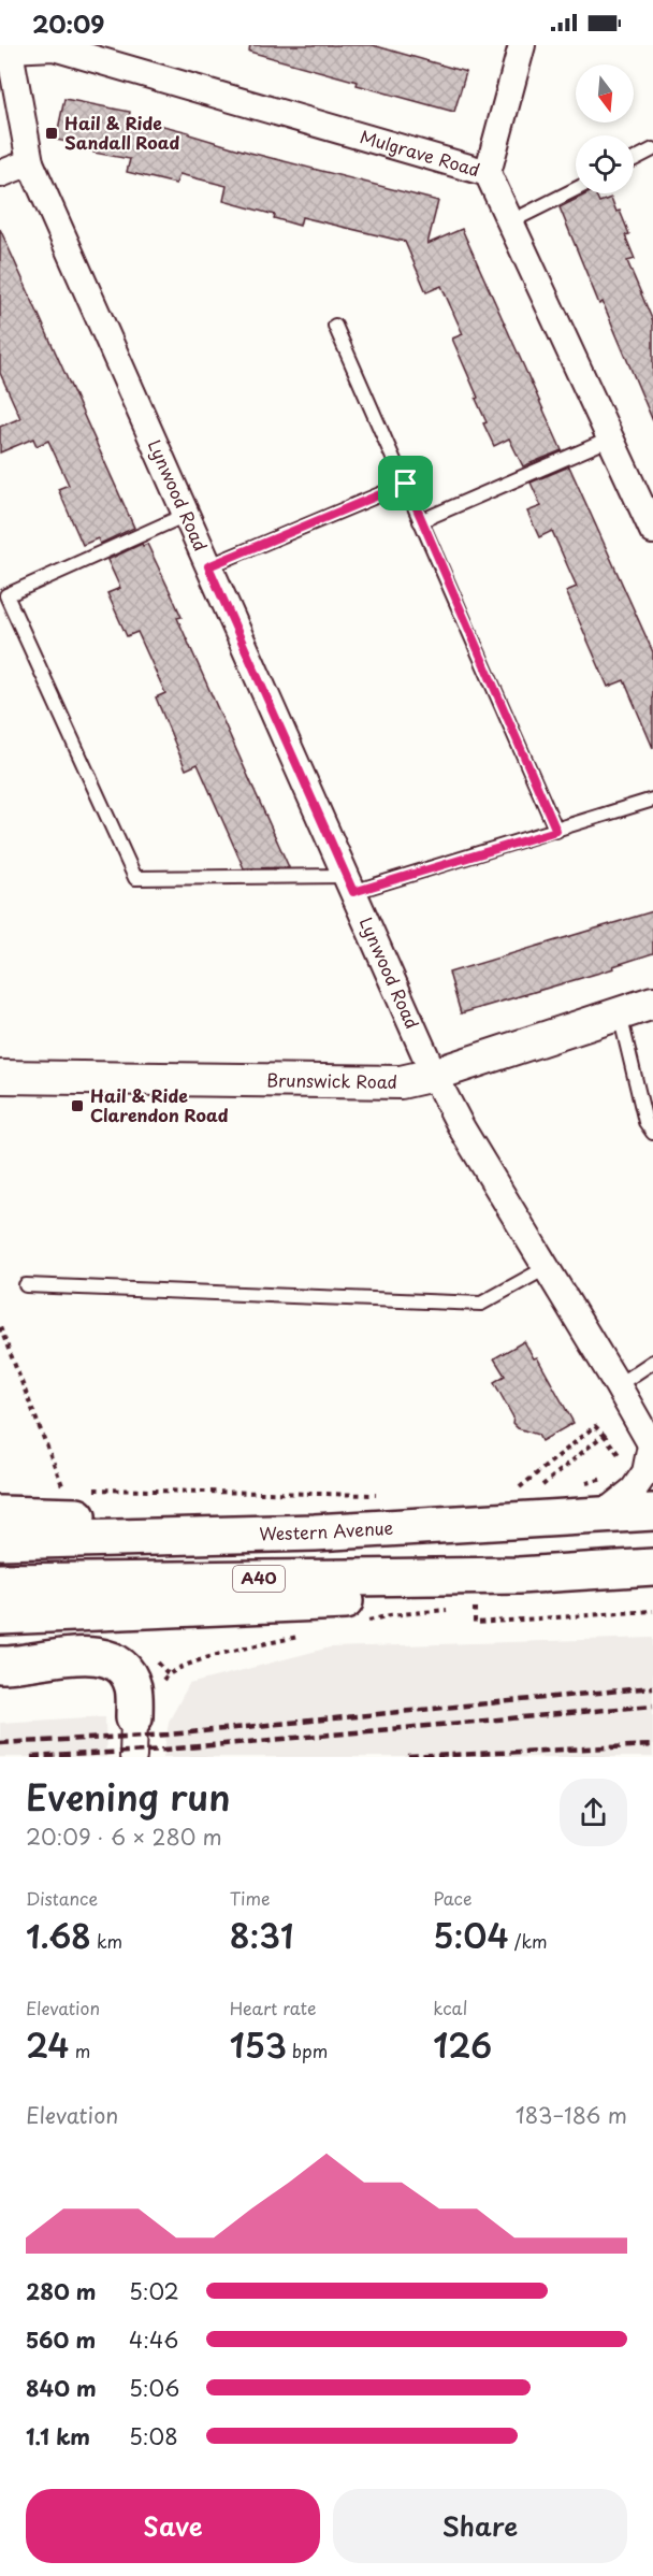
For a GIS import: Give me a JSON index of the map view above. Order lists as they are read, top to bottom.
{
  "streets": {
    "highway": ["Western Avenue", "A40"],
    "street": ["Mulgrave Road", "Lynwood Road", "Brunswick Road"]
  },
  "crossings": [
    ["Mulgrave Road", "Lynwood Road"],
    ["Lynwood Road", "Brunswick Road"],
    ["Lynwood Road", "Western Avenue"]
  ],
  "places": {
    "transit": ["Hail & Ride Sandall Road", "Hail & Ride Clarendon Road"]
  },
  "north": "bottom",
  "page": {
    "status": "20:09",
    "heading": ["Evening run", "20:09 · 6 × 280 m"],
    "stats": [
      ["Distance", "1.68 km"],
      ["Time", "8:31"],
      ["Pace", "5:04 /km"],
      ["Elevation", "24 m"],
      ["Heart rate", "153 bpm"],
      ["kcal", "126"]
    ],
    "chart": ["Elevation", "183–186 m"],
    "list": [
      {
        "name": "280 m",
        "note": "5:02"
      },
      {
        "name": "560 m",
        "note": "4:46"
      },
      {
        "name": "840 m",
        "note": "5:06"
      },
      {
        "name": "1.1 km",
        "note": "5:08"
      }
    ],
    "buttons": ["Save", "Share"]
  }
}
